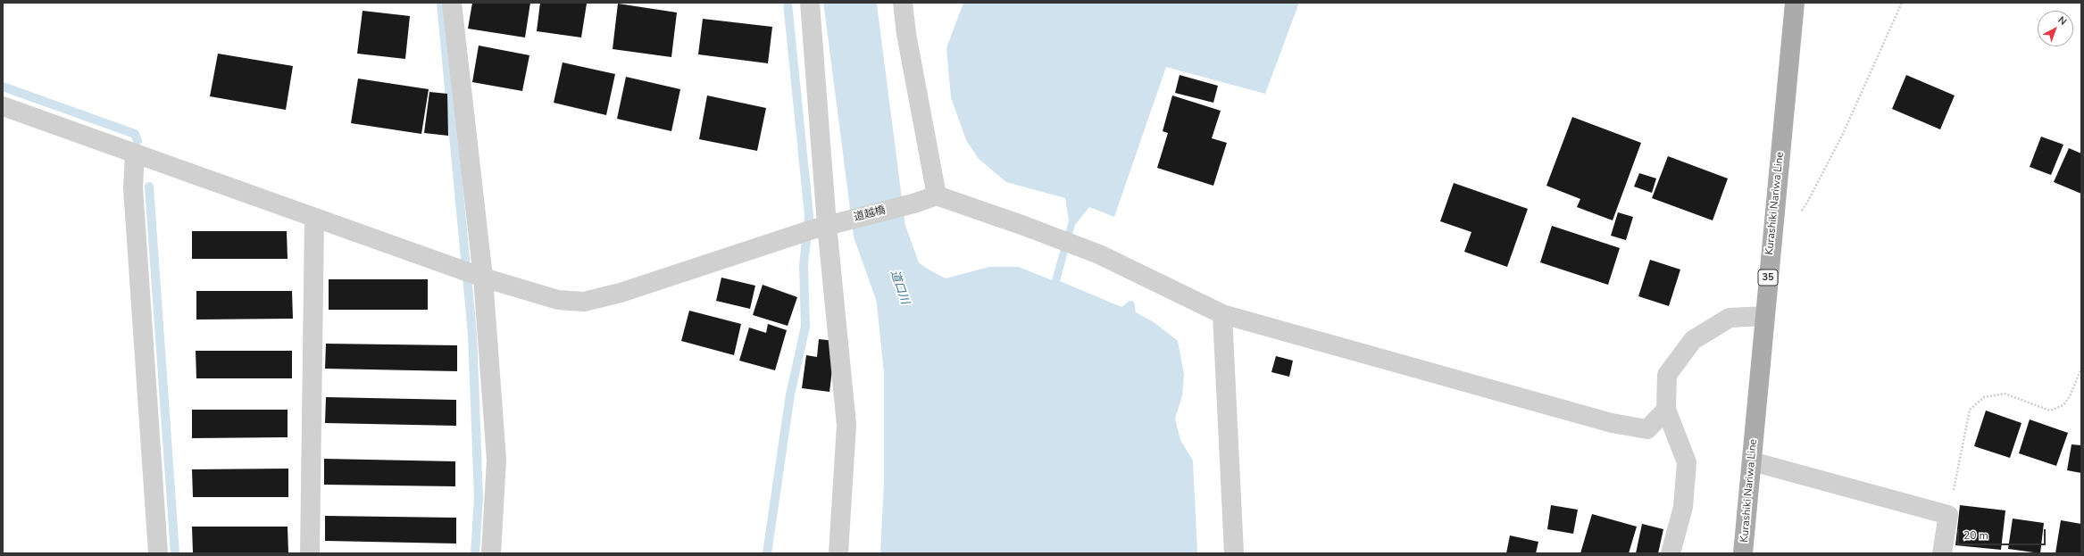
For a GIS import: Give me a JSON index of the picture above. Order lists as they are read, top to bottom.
{
  "streets": {
    "main road": ["Kurashiki Nariwa Line", "35"],
    "street": ["道越橋"]
  },
  "water": ["道口川"],
  "scale_bar": "20 m",
  "north": "top right"
}
